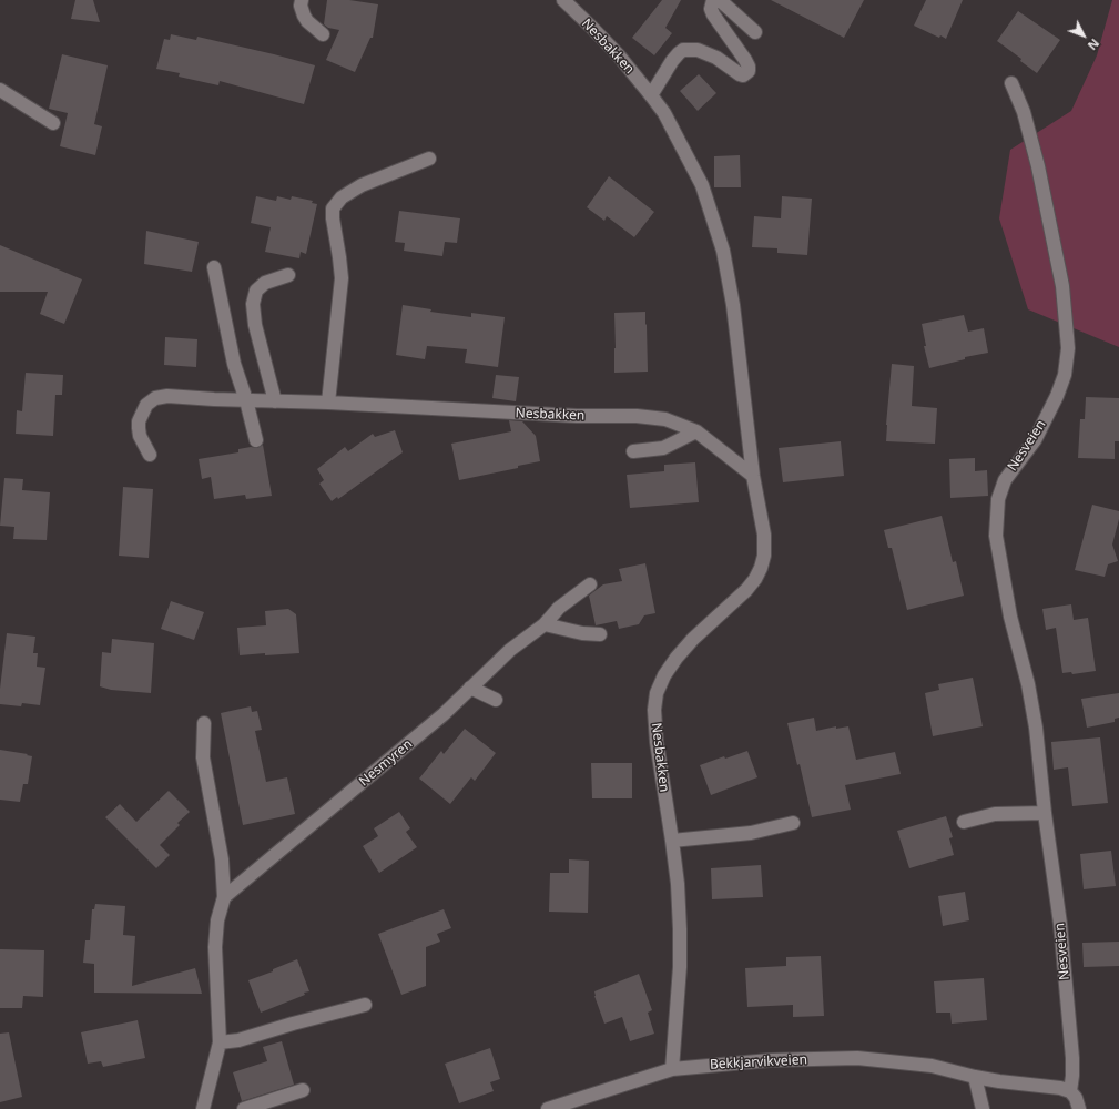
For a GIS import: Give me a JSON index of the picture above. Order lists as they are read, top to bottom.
{
  "streets": {
    "street": [
      "Nesbakken",
      "Nesveien",
      "Nesmyren",
      "Bekkjarvikveien"
    ]
  },
  "crossings": [
    ["Nesbakken", "Bekkjarvikveien"],
    ["Nesveien", "Bekkjarvikveien"]
  ],
  "north": "bottom right"
}
